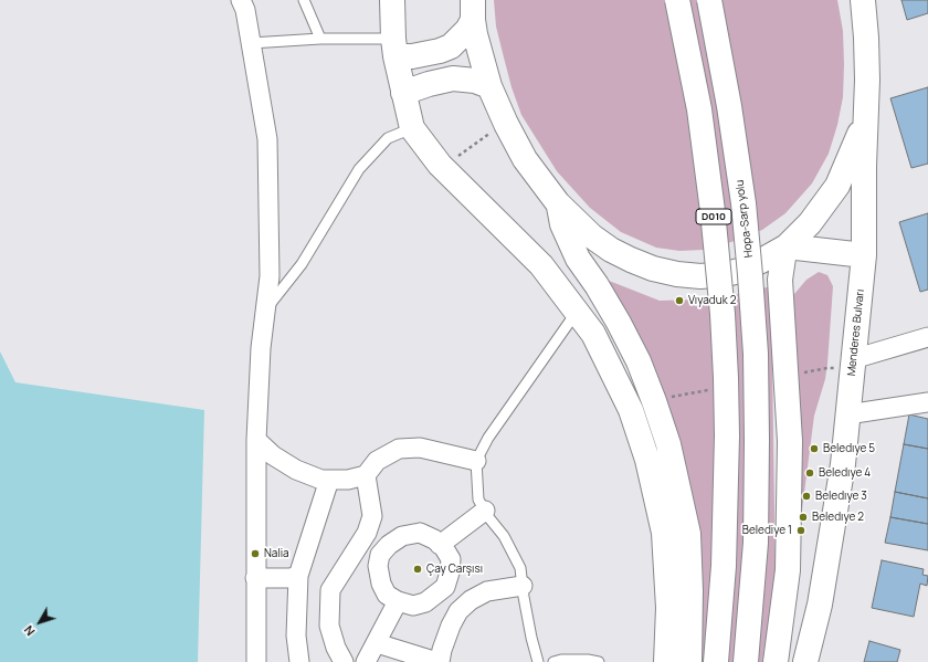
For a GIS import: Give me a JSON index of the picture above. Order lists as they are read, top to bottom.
{
  "streets": {
    "main road": ["D010", "Hopa-Sarp yolu", "Menderes Bulvarı"]
  },
  "places": [
    "Vıyaduk 2",
    "Beledıye 5",
    "Beledıye 4",
    "Beledıye 3",
    "Beledıye 2",
    "Belediye 1",
    "Nalia",
    "Çay Carşısı"
  ],
  "north": "bottom left"
}
